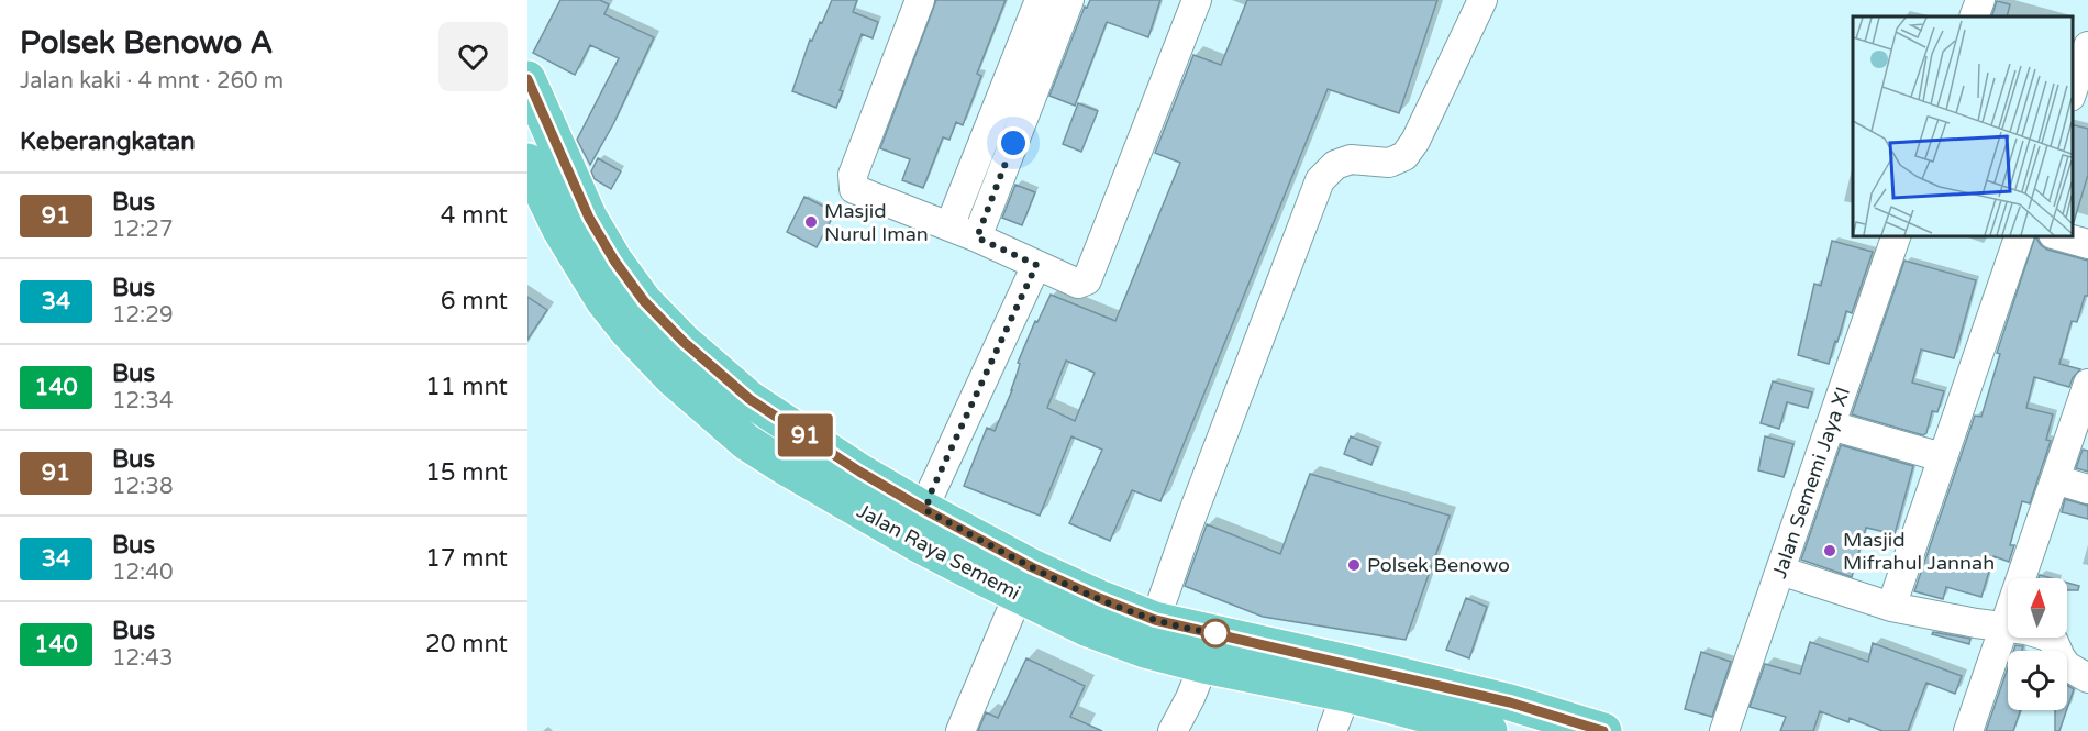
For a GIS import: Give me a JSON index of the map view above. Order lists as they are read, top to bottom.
{
  "streets": {
    "main road": ["Jalan Raya Sememi"],
    "street": ["Jalan Sememi Jaya XI"]
  },
  "places": ["Masjid Nurul Iman", "Masjid Mifrahul Jannah", "Polsek Benowo"],
  "lines": ["bus line 91"],
  "north": "top",
  "page": {
    "heading": [
      ["Polsek Benowo A", "Jalan kaki · 4 mnt · 260 m"],
      "Keberangkatan"
    ],
    "on_map": "91",
    "list": [
      {
        "mark": "91",
        "name": "Bus",
        "note": "12:27",
        "value": "4 mnt"
      },
      {
        "mark": "34",
        "name": "Bus",
        "note": "12:29",
        "value": "6 mnt"
      },
      {
        "mark": "140",
        "name": "Bus",
        "note": "12:34",
        "value": "11 mnt"
      },
      {
        "mark": "91",
        "name": "Bus",
        "note": "12:38",
        "value": "15 mnt"
      },
      {
        "mark": "34",
        "name": "Bus",
        "note": "12:40",
        "value": "17 mnt"
      },
      {
        "mark": "140",
        "name": "Bus",
        "note": "12:43",
        "value": "20 mnt"
      }
    ]
  }
}
